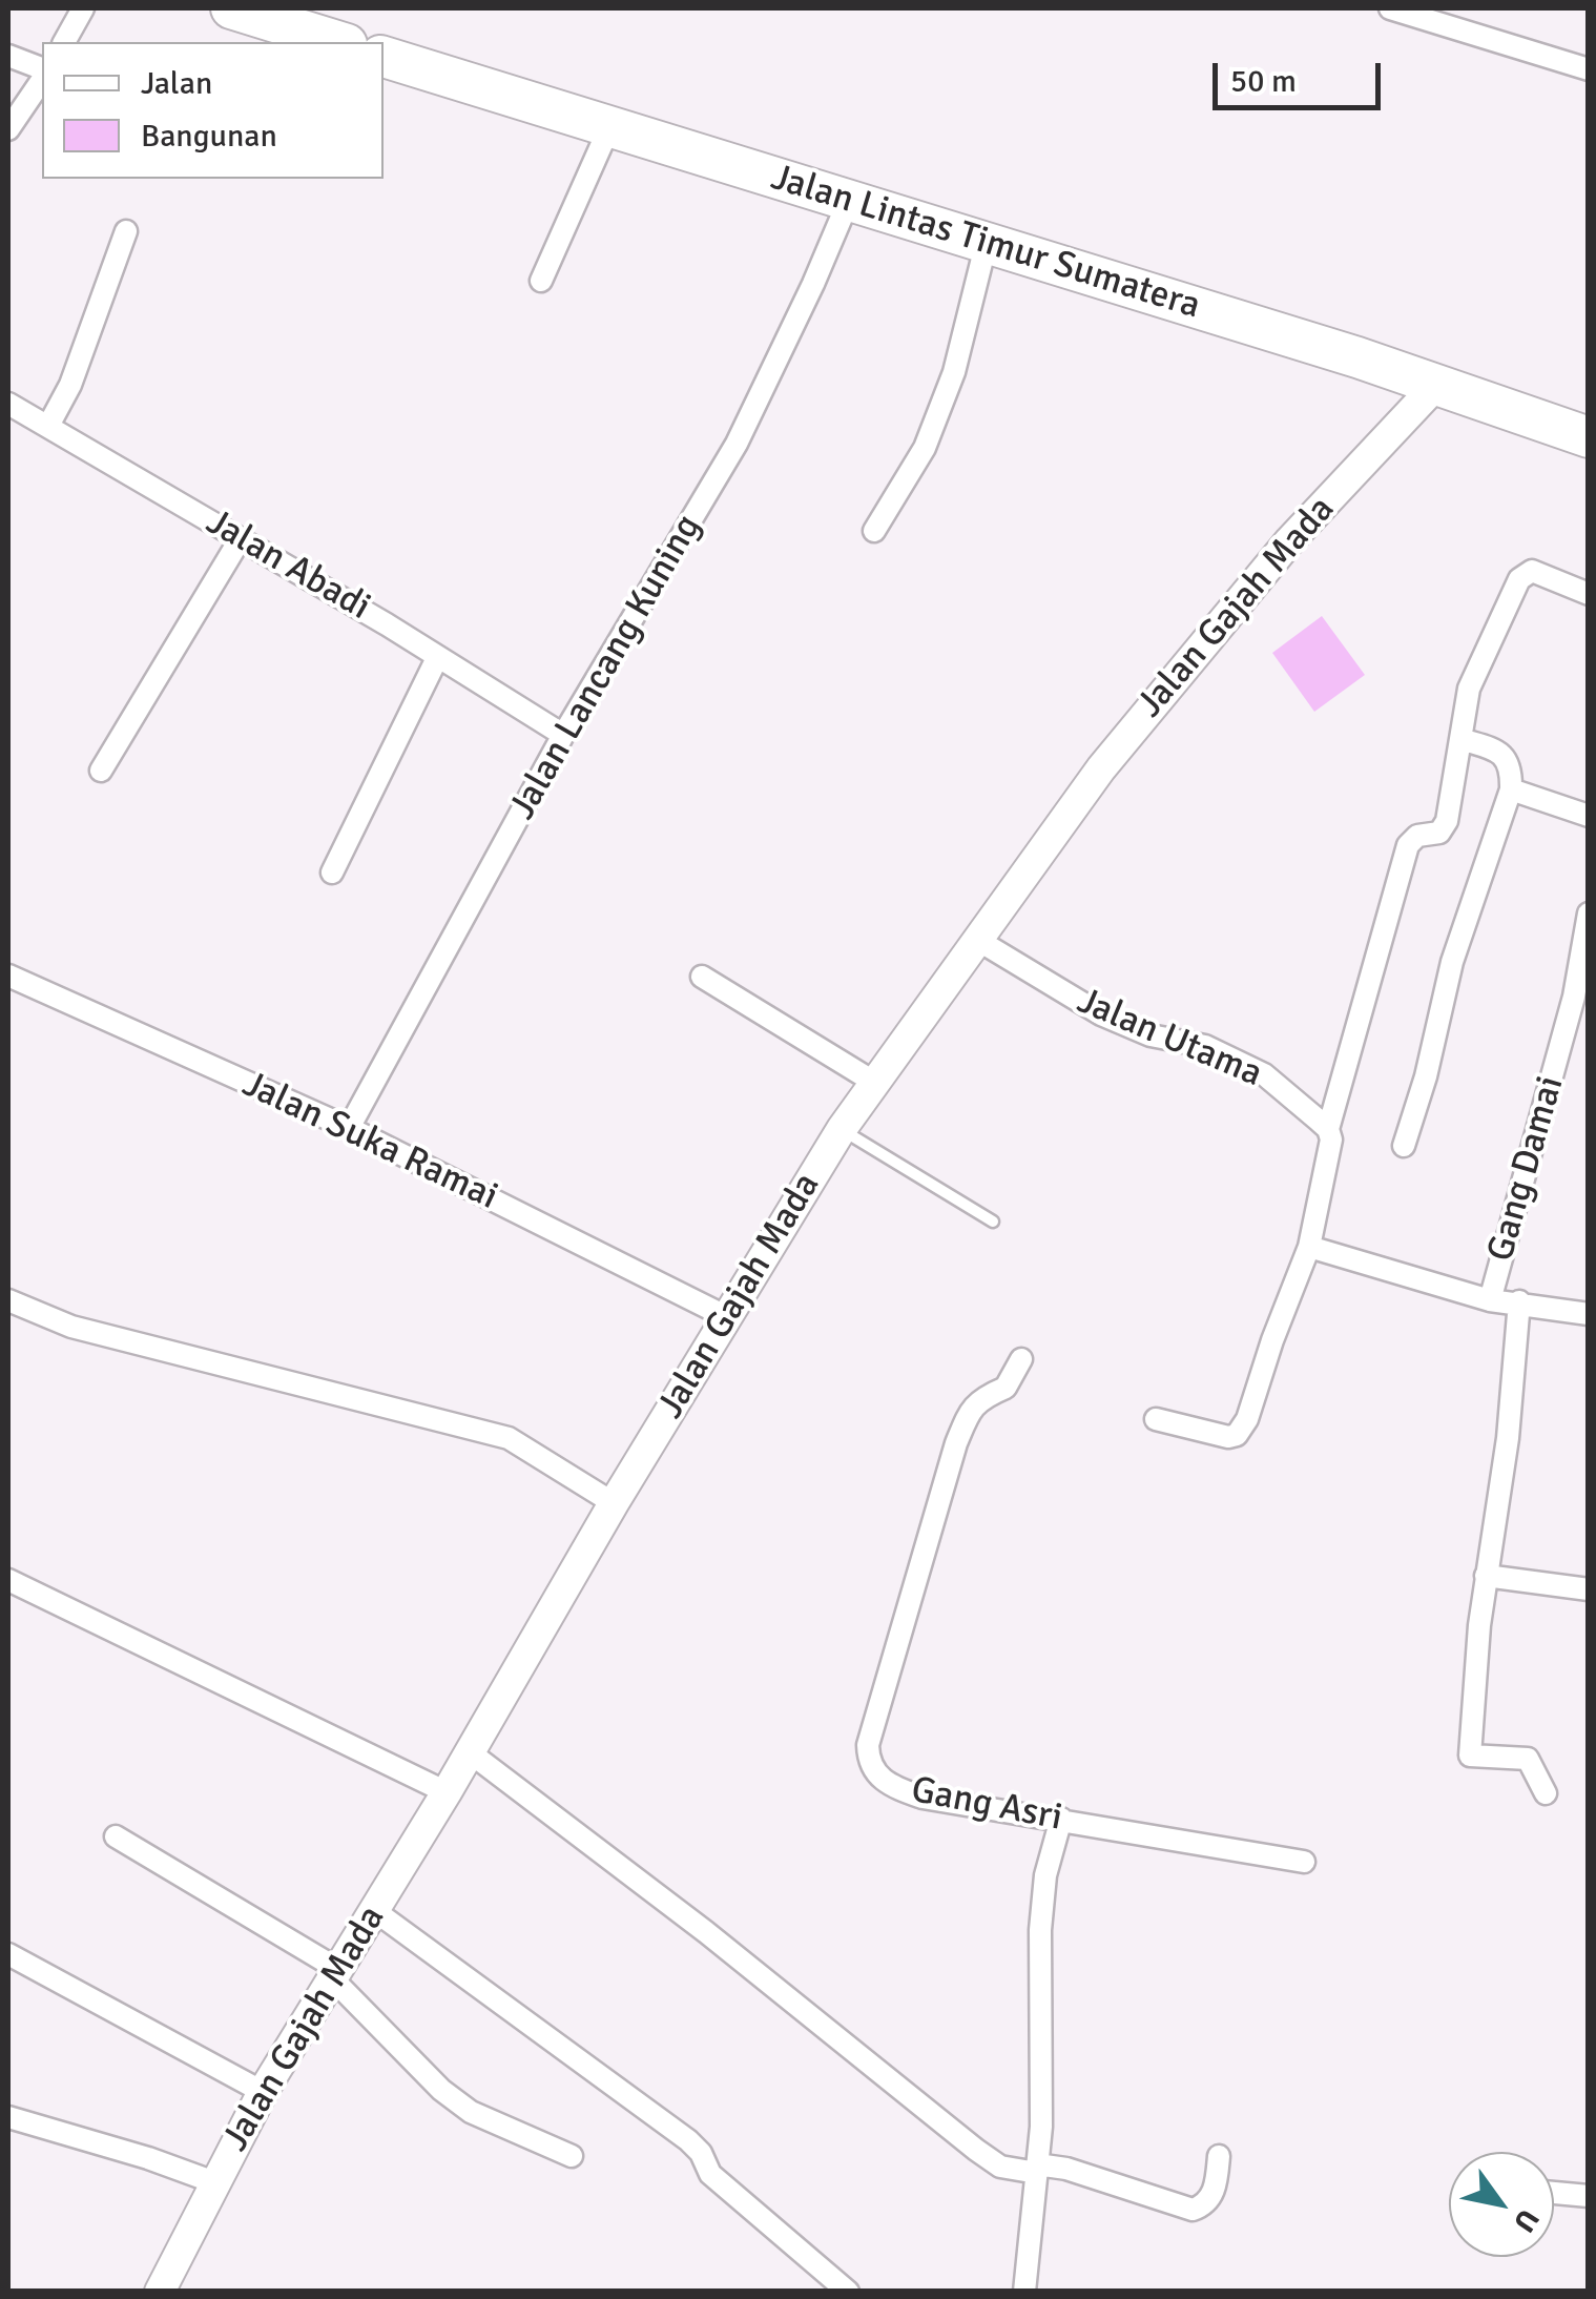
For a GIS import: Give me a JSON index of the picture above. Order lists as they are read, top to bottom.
{
  "streets": {
    "highway": ["Jalan Lintas Timur Sumatera"],
    "street": [
      "Jalan Abadi",
      "Jalan Gajah Mada",
      "Jalan Lancang Kuning",
      "Jalan Utama",
      "Jalan Suka Ramai",
      "Gang Damai",
      "Gang Asri"
    ]
  },
  "crossings": [
    ["Jalan Lintas Timur Sumatera", "Jalan Gajah Mada"],
    ["Jalan Lintas Timur Sumatera", "Jalan Lancang Kuning"],
    ["Jalan Abadi", "Jalan Lancang Kuning"],
    ["Jalan Gajah Mada", "Jalan Utama"],
    ["Jalan Gajah Mada", "Jalan Suka Ramai"],
    ["Jalan Lancang Kuning", "Jalan Suka Ramai"]
  ],
  "legend": ["Jalan", "Bangunan"],
  "scale_bar": "50 m",
  "north": "bottom right"
}
